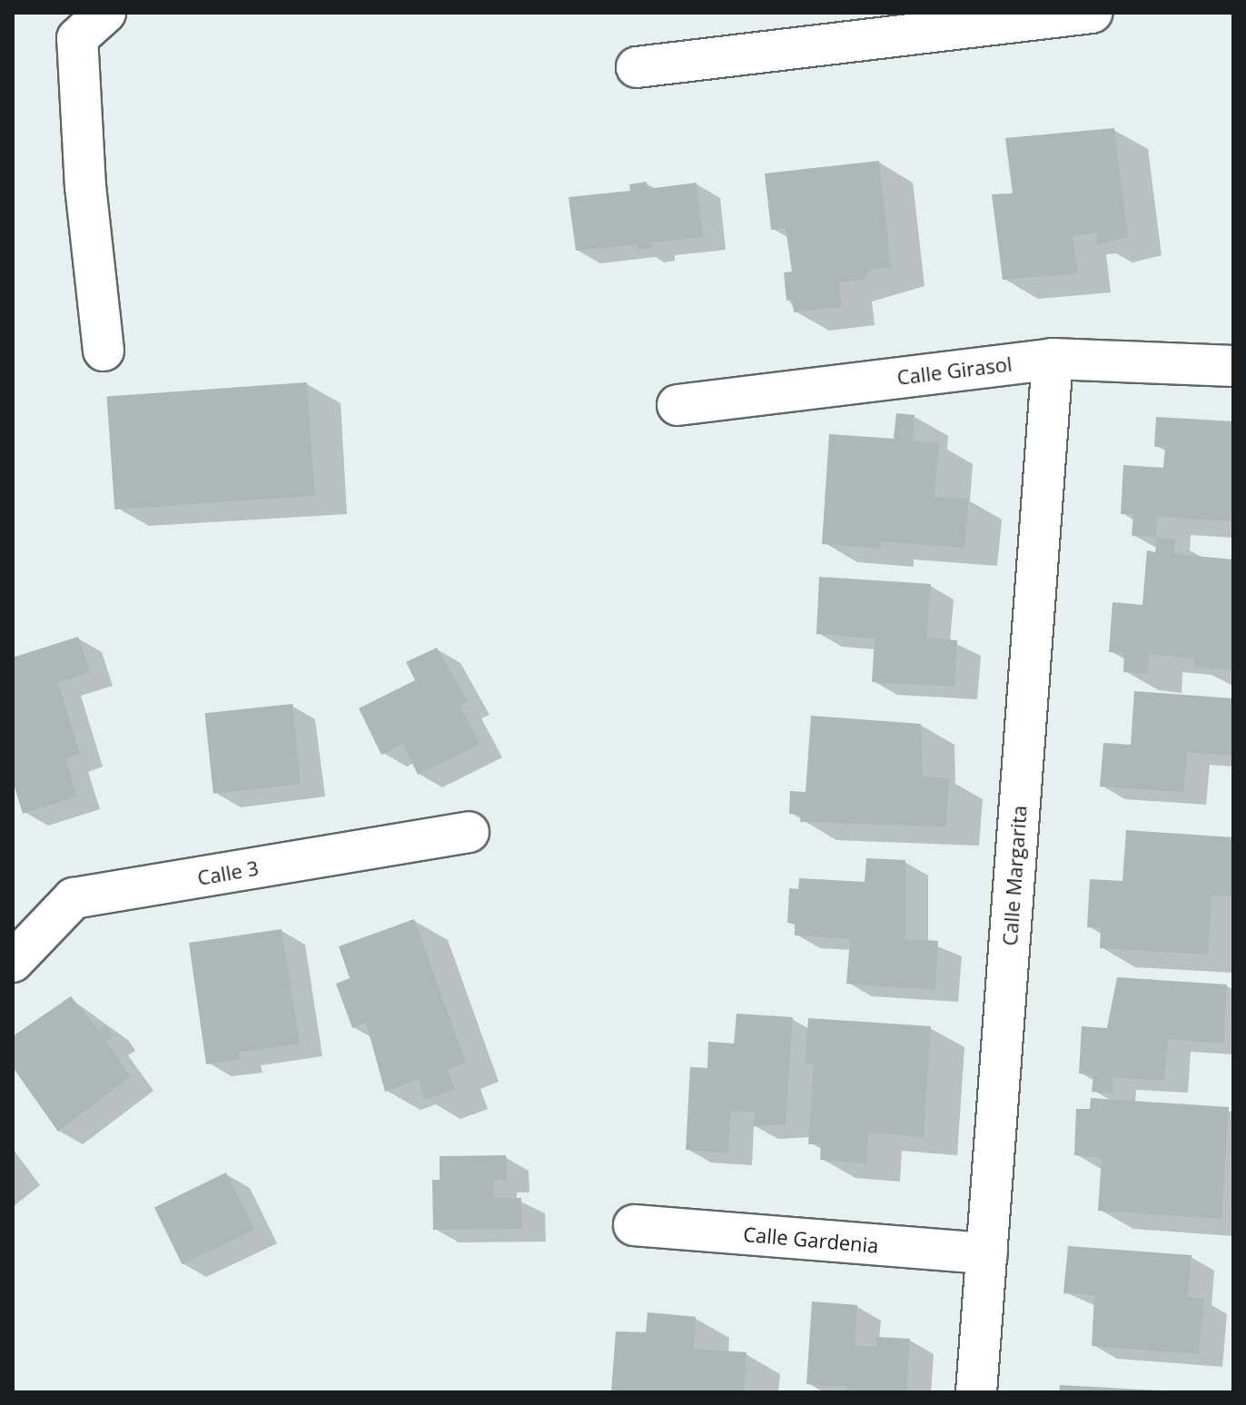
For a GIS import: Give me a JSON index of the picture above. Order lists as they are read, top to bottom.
{
  "streets": {
    "street": [
      "Calle Girasol",
      "Calle 3",
      "Calle Margarita",
      "Calle Gardenia"
    ]
  },
  "crossings": [
    ["Calle Girasol", "Calle Margarita"],
    ["Calle Margarita", "Calle Gardenia"]
  ]
}
